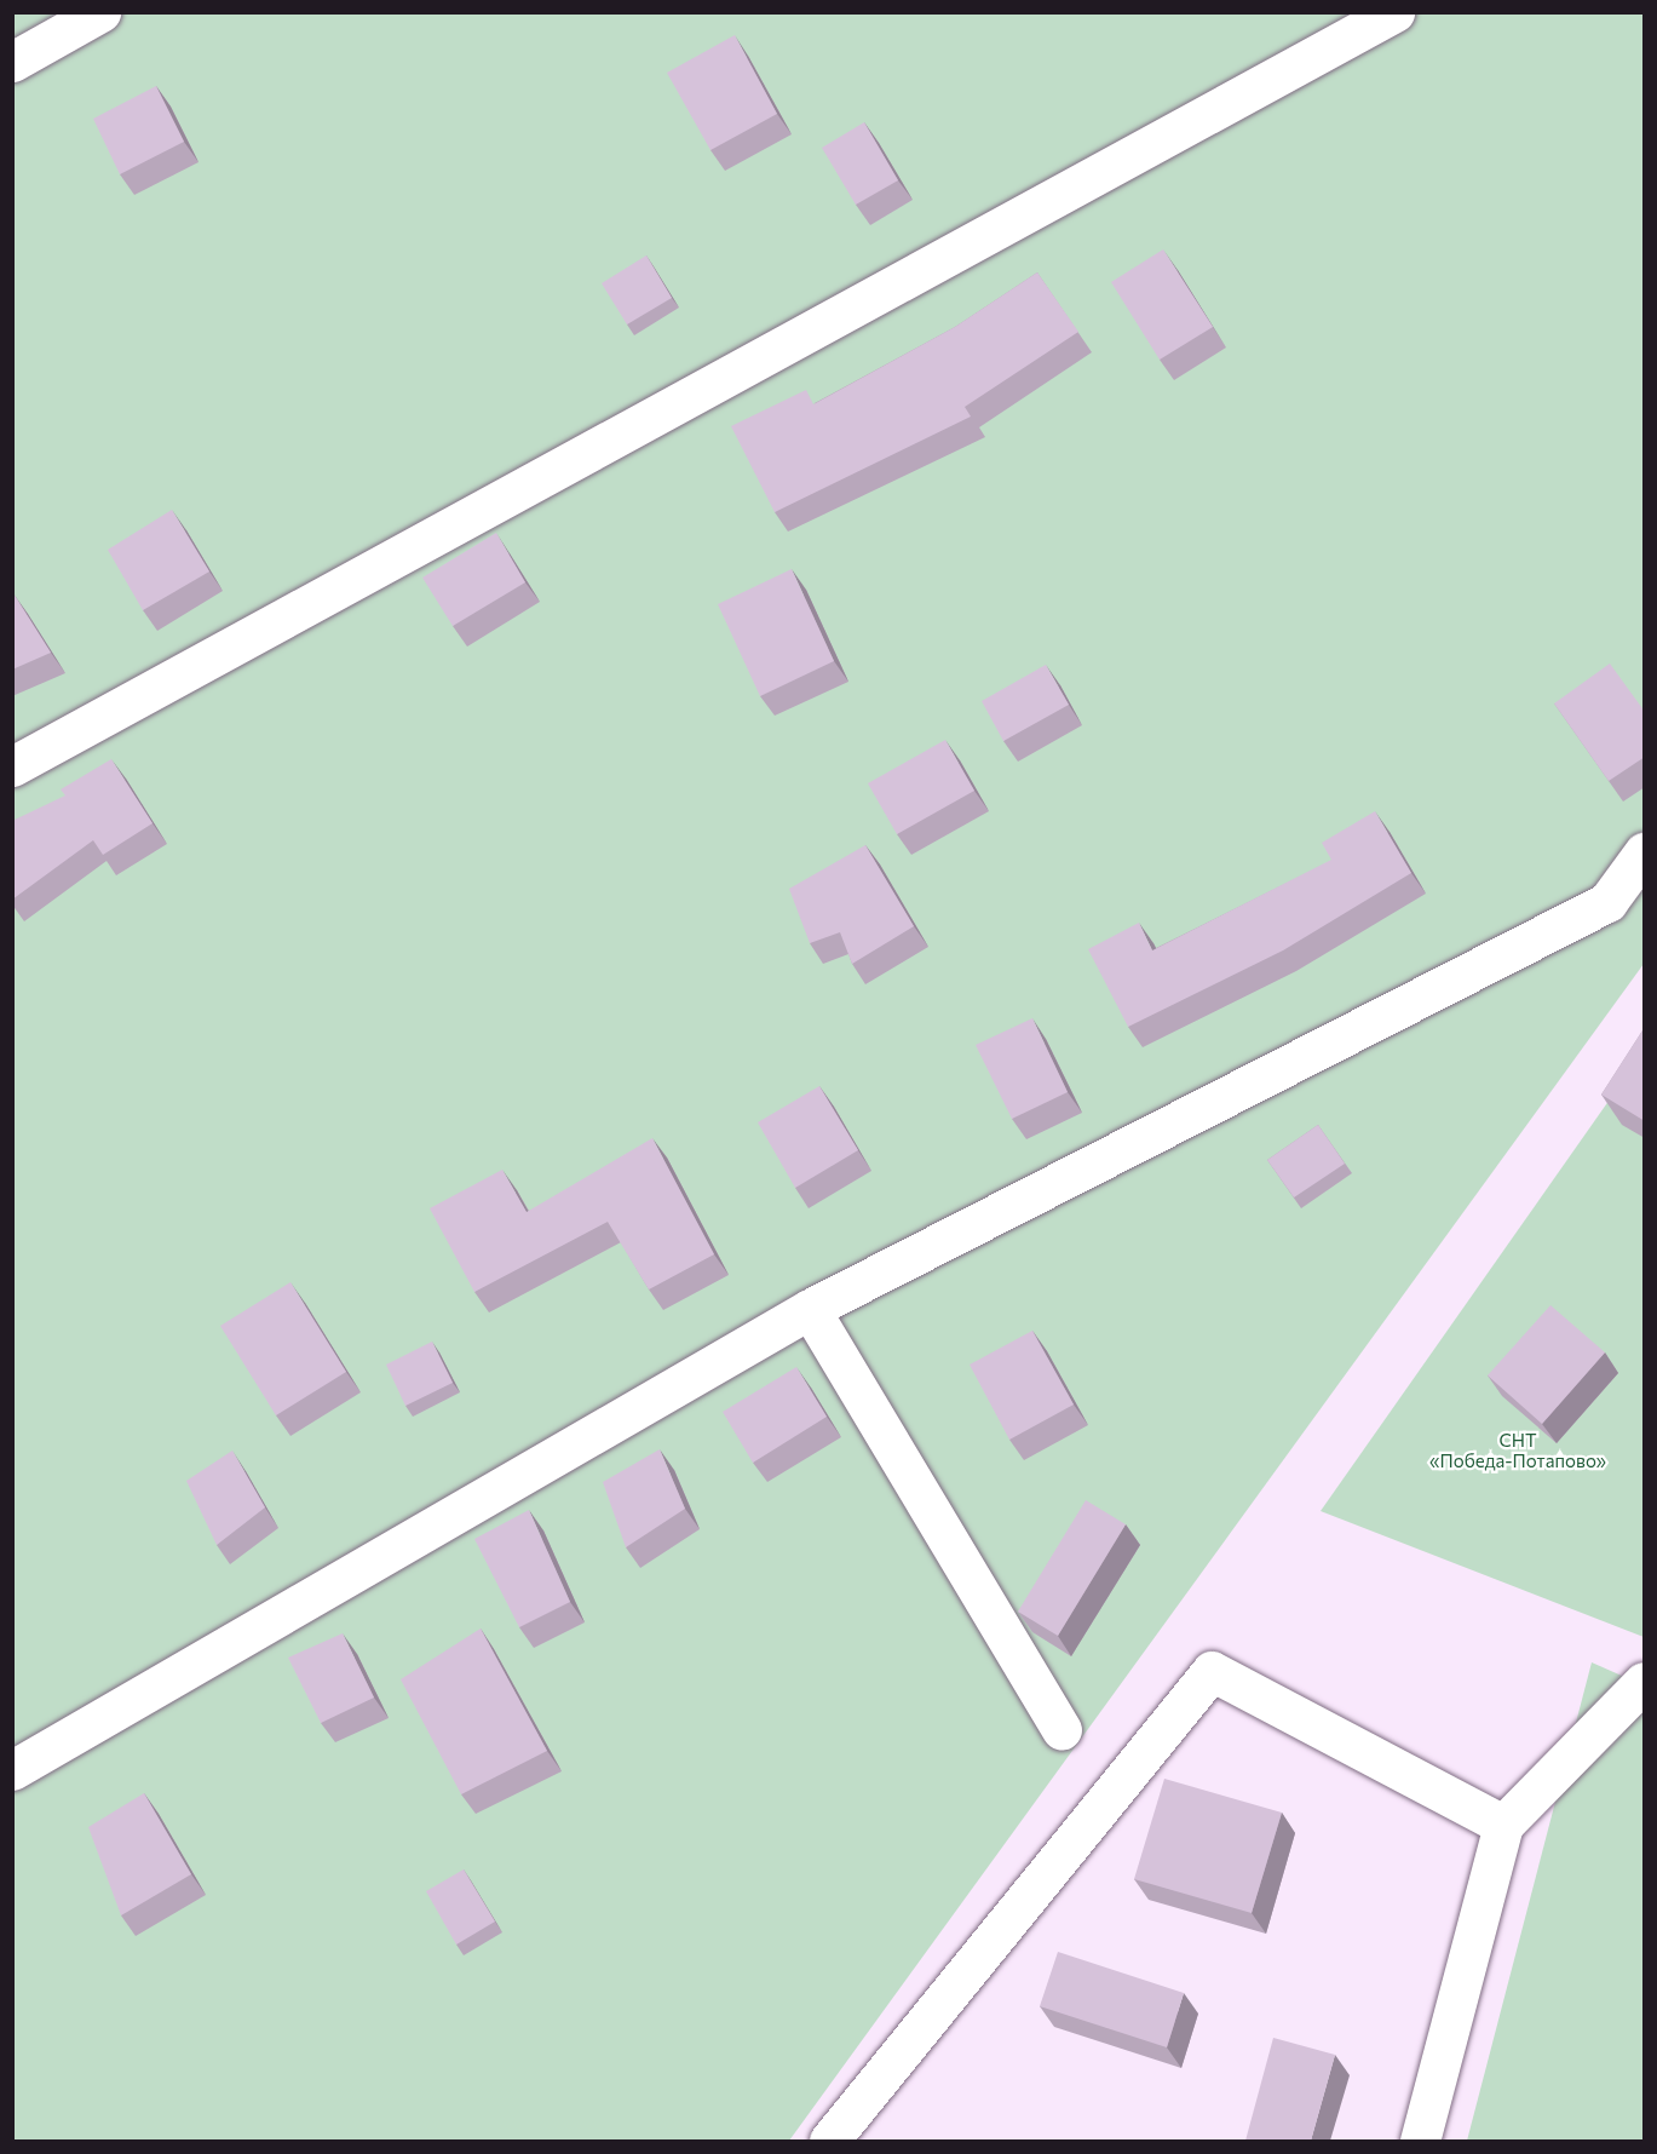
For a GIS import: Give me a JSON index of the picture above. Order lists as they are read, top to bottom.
{
  "parks": ["СНТ «Победа-Потапово»"]
}
